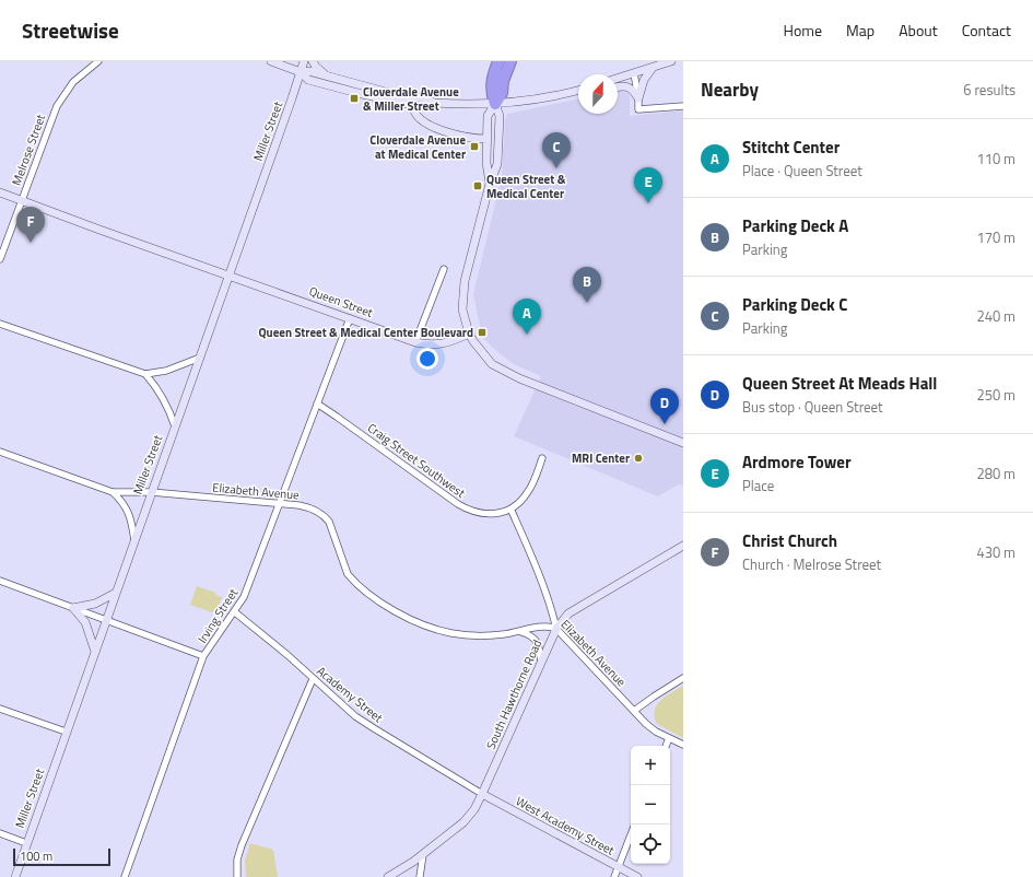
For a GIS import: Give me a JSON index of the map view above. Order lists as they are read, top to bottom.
{
  "streets": {
    "main road": [
      "Miller Street",
      "Queen Street",
      "South Hawthorne Road",
      "West Academy Street"
    ],
    "street": [
      "Melrose Street",
      "Craig Street Southwest",
      "Elizabeth Avenue",
      "Irving Street",
      "Academy Street"
    ]
  },
  "crossings": [
    ["Miller Street", "Queen Street"],
    ["Miller Street", "Elizabeth Avenue"],
    ["Melrose Street", "Queen Street"],
    ["Queen Street", "Irving Street"],
    ["Craig Street Southwest", "Irving Street"],
    ["Elizabeth Avenue", "Irving Street"],
    ["Elizabeth Avenue", "South Hawthorne Road"],
    ["Irving Street", "Academy Street"],
    ["Academy Street", "South Hawthorne Road"],
    ["Academy Street", "West Academy Street"],
    ["South Hawthorne Road", "West Academy Street"]
  ],
  "places": {
    "transit": [
      "Cloverdale Avenue & Miller Street",
      "Cloverdale Avenue at Medical Center",
      "Queen Street & Medical Center",
      "Queen Street & Medical Center Boulevard"
    ],
    "other": ["MRI Center"]
  },
  "scale_bar": "100 m",
  "north": "top",
  "page": {
    "header": "Streetwise",
    "nav": [
      "Home",
      "Map",
      "About",
      "Contact"
    ],
    "heading": ["Nearby", "6 results"],
    "list": [
      {
        "mark": "A",
        "name": "Stitcht Center",
        "note": "Place · Queen Street",
        "value": "110 m"
      },
      {
        "mark": "B",
        "name": "Parking Deck A",
        "note": "Parking",
        "value": "170 m"
      },
      {
        "mark": "C",
        "name": "Parking Deck C",
        "note": "Parking",
        "value": "240 m"
      },
      {
        "mark": "D",
        "name": "Queen Street At Meads Hall",
        "note": "Bus stop · Queen Street",
        "value": "250 m"
      },
      {
        "mark": "E",
        "name": "Ardmore Tower",
        "note": "Place",
        "value": "280 m"
      },
      {
        "mark": "F",
        "name": "Christ Church",
        "note": "Church · Melrose Street",
        "value": "430 m"
      }
    ],
    "pins": [
      "C",
      "E",
      "F",
      "B",
      "A",
      "D"
    ],
    "map_buttons": ["+", "−"],
    "scale": "100 m"
  }
}
